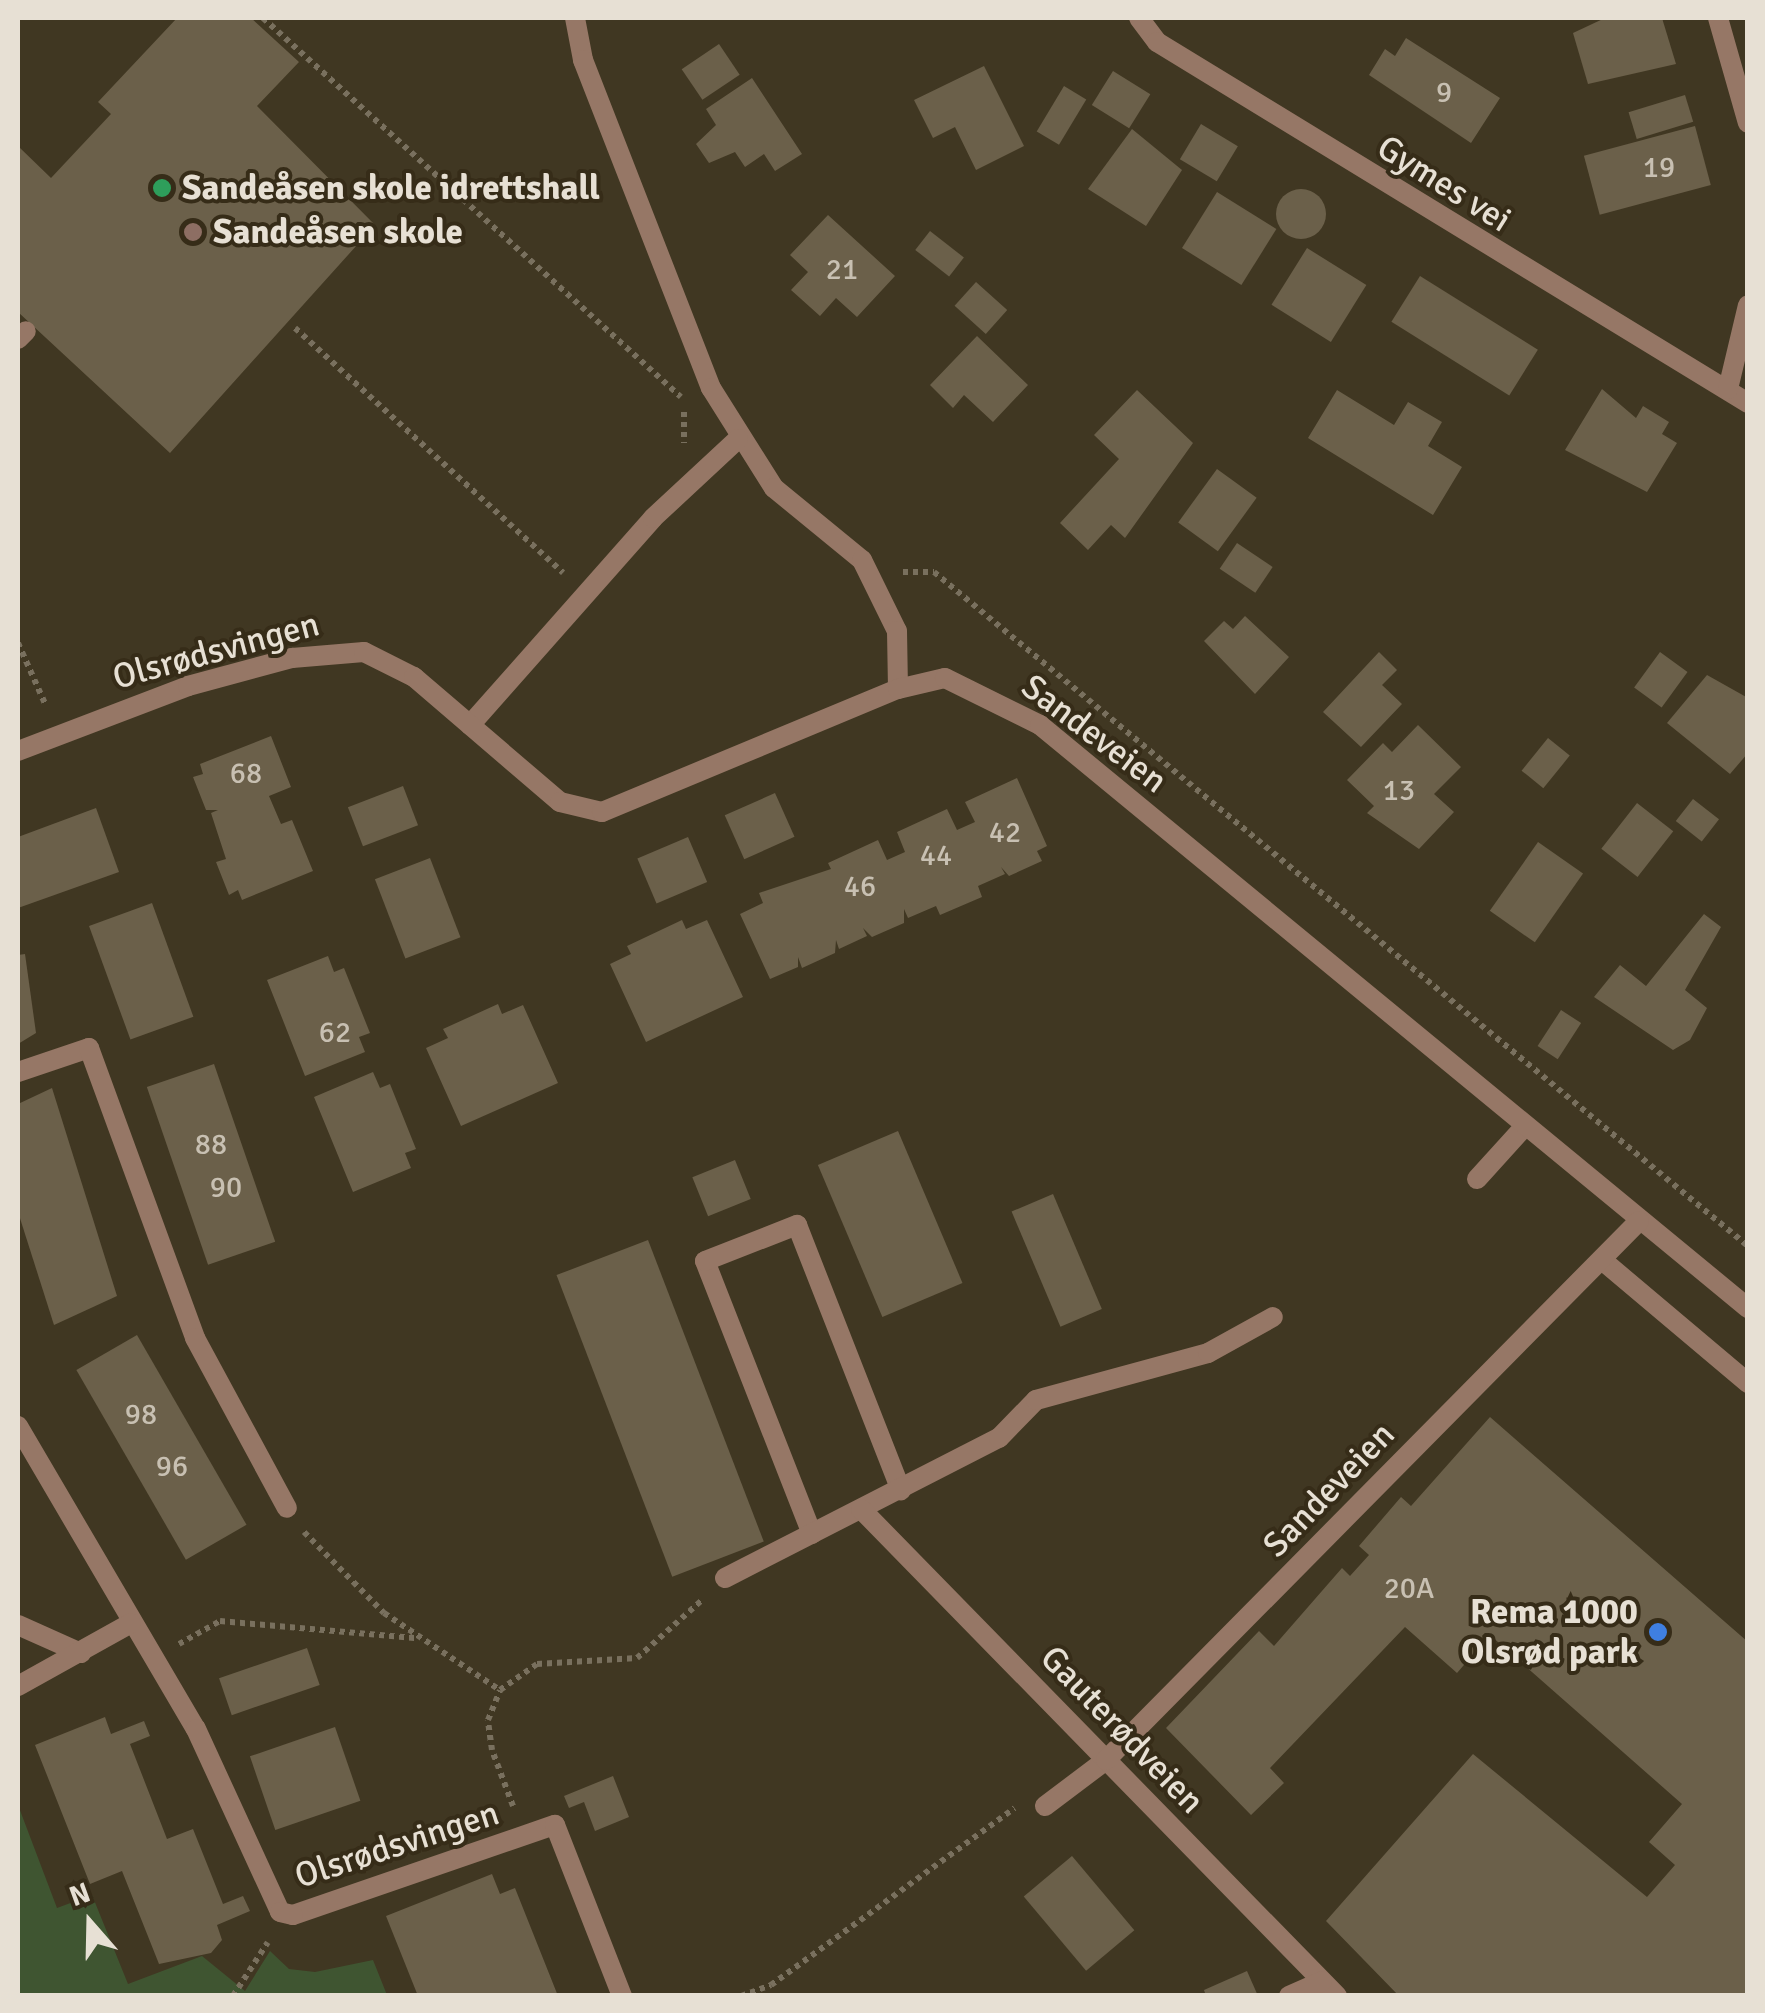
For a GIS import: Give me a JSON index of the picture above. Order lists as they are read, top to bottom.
{
  "streets": {
    "street": [
      "Gymes vei",
      "Olsrødsvingen",
      "Sandeveien",
      "Gauterødveien"
    ]
  },
  "crossings": [
    ["Olsrødsvingen", "Sandeveien"],
    ["Sandeveien", "Gauterødveien"]
  ],
  "places": ["Sandeåsen skole idrettshall", "Sandeåsen skole", "Rema 1000 Olsrød park"],
  "house_numbers": [
    "9",
    "19",
    "21",
    "68",
    "13",
    "42",
    "44",
    "46",
    "62",
    "88",
    "90",
    "98",
    "96",
    "20A"
  ],
  "north": "top"
}
